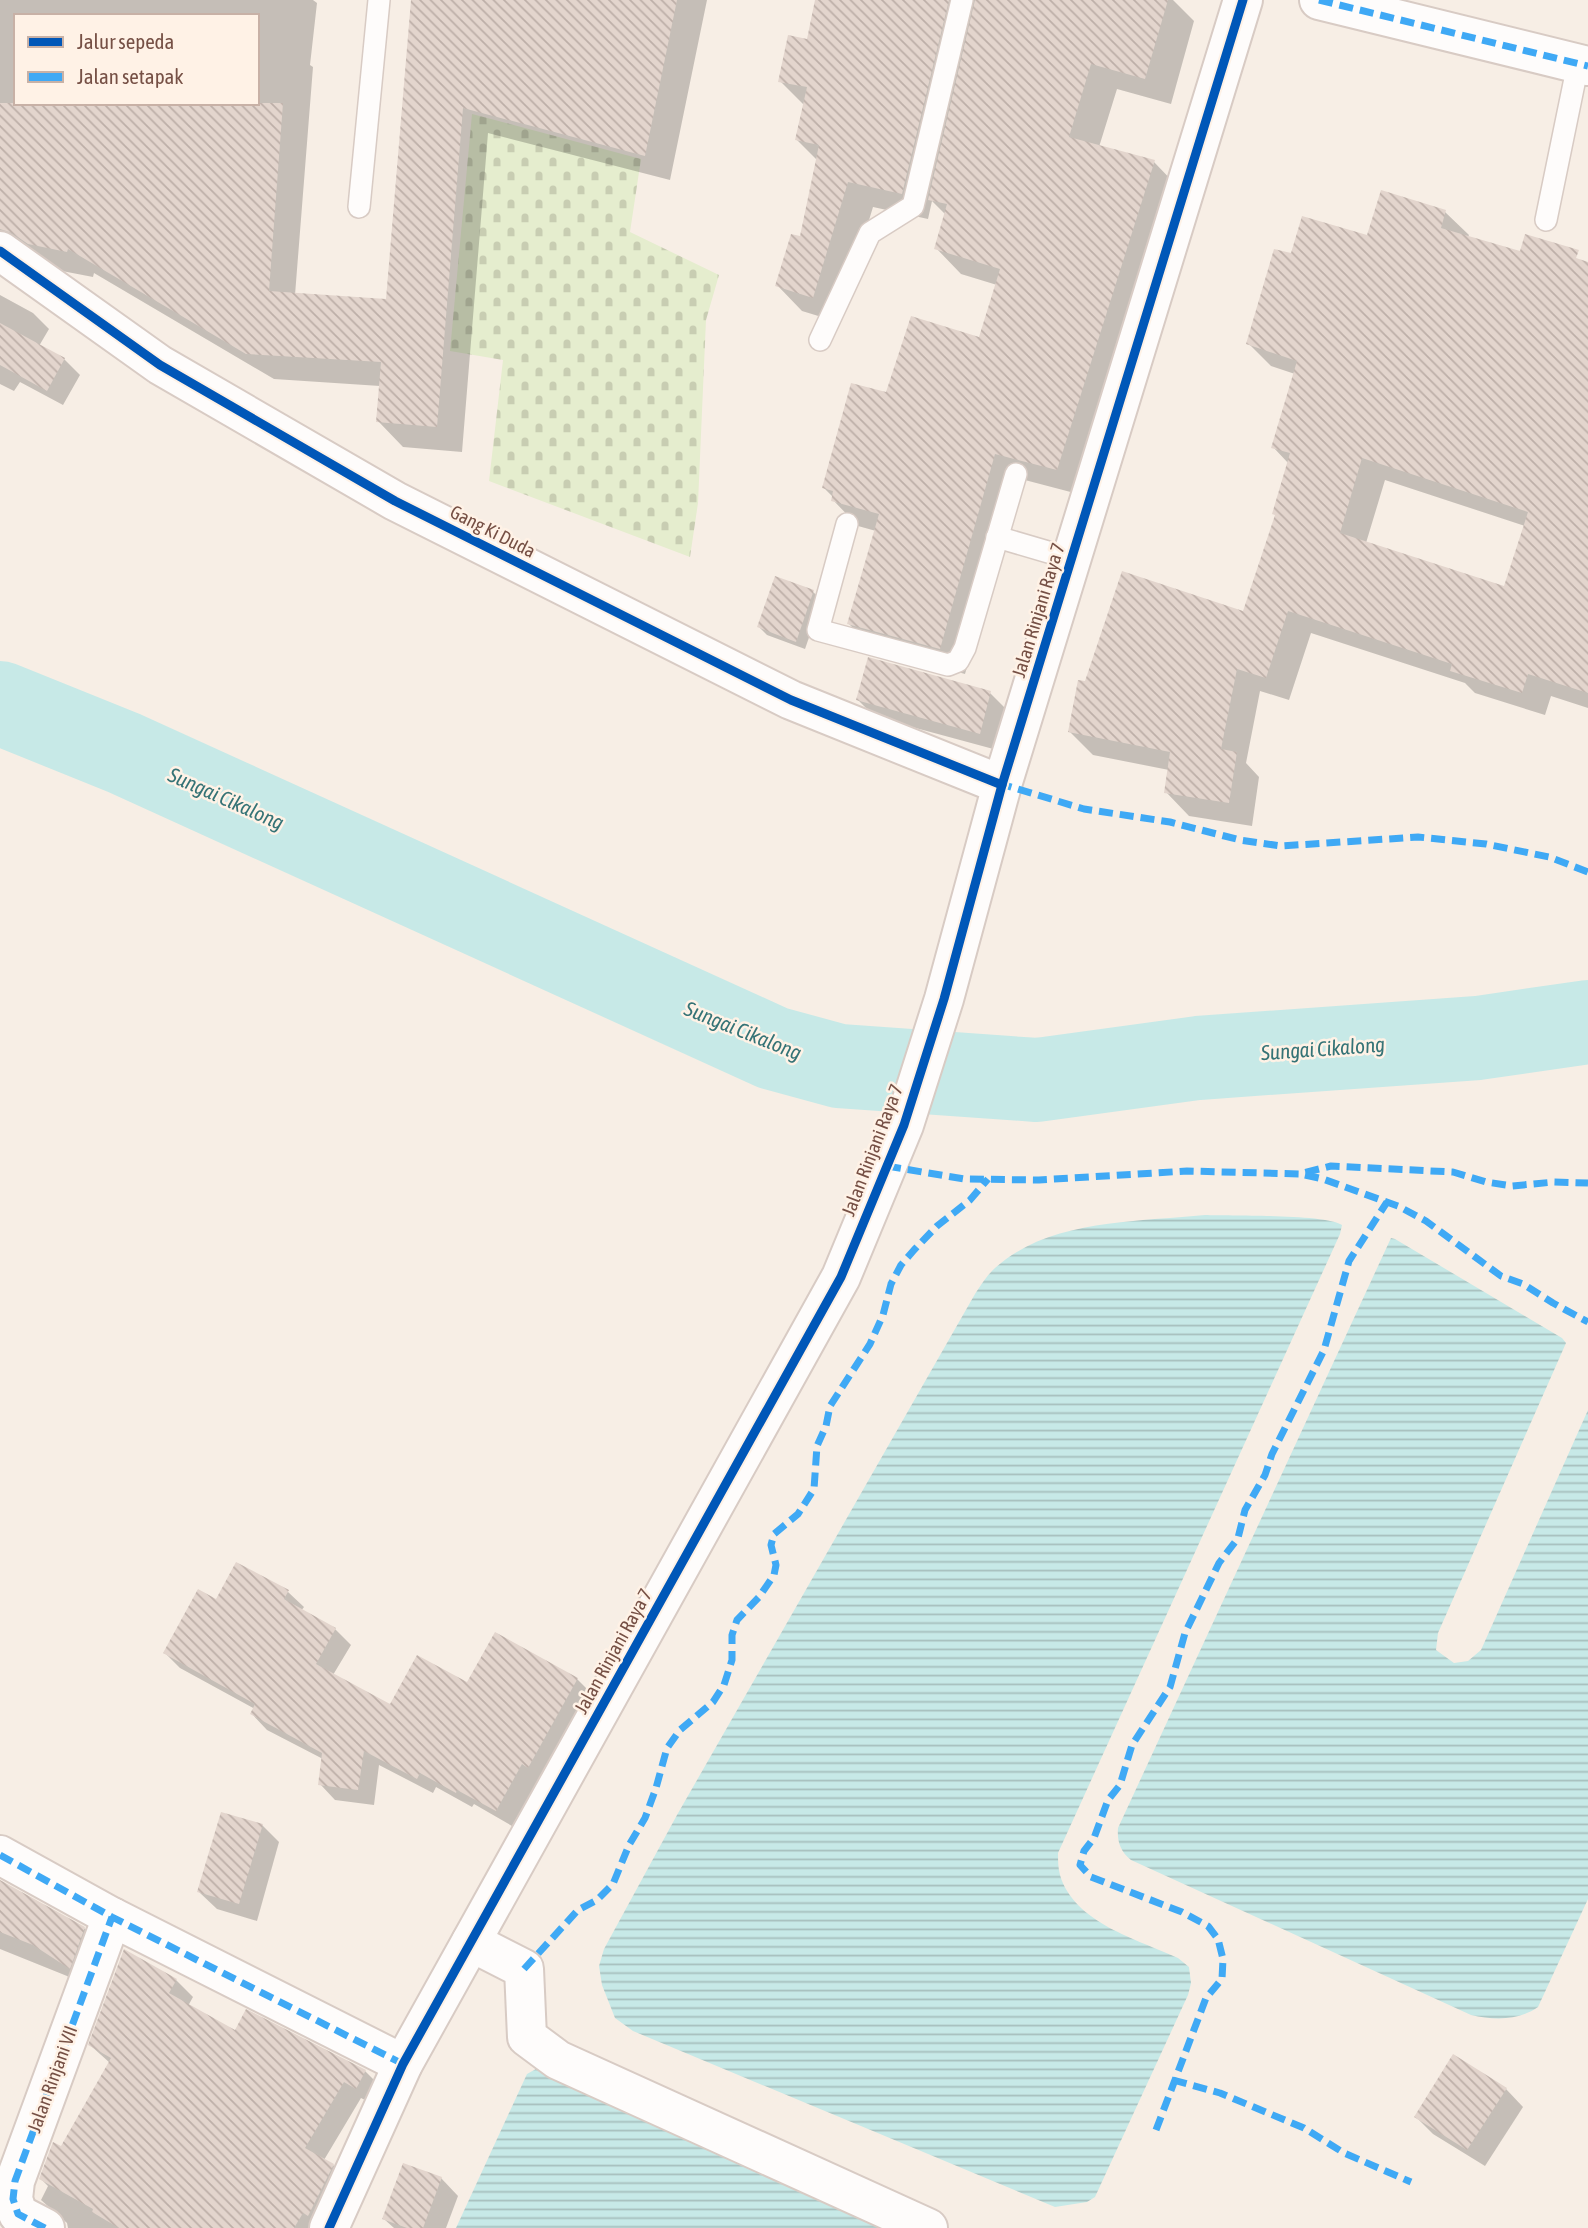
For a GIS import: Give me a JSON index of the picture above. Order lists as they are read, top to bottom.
{
  "streets": {
    "street": ["Gang Ki Duda", "Jalan Rinjani Raya 7", "Jalan Rinjani VII"]
  },
  "crossings": [
    ["Gang Ki Duda", "Jalan Rinjani Raya 7"]
  ],
  "water": ["Sungai Cikalong"],
  "legend": ["Jalur sepeda", "Jalan setapak"]
}
